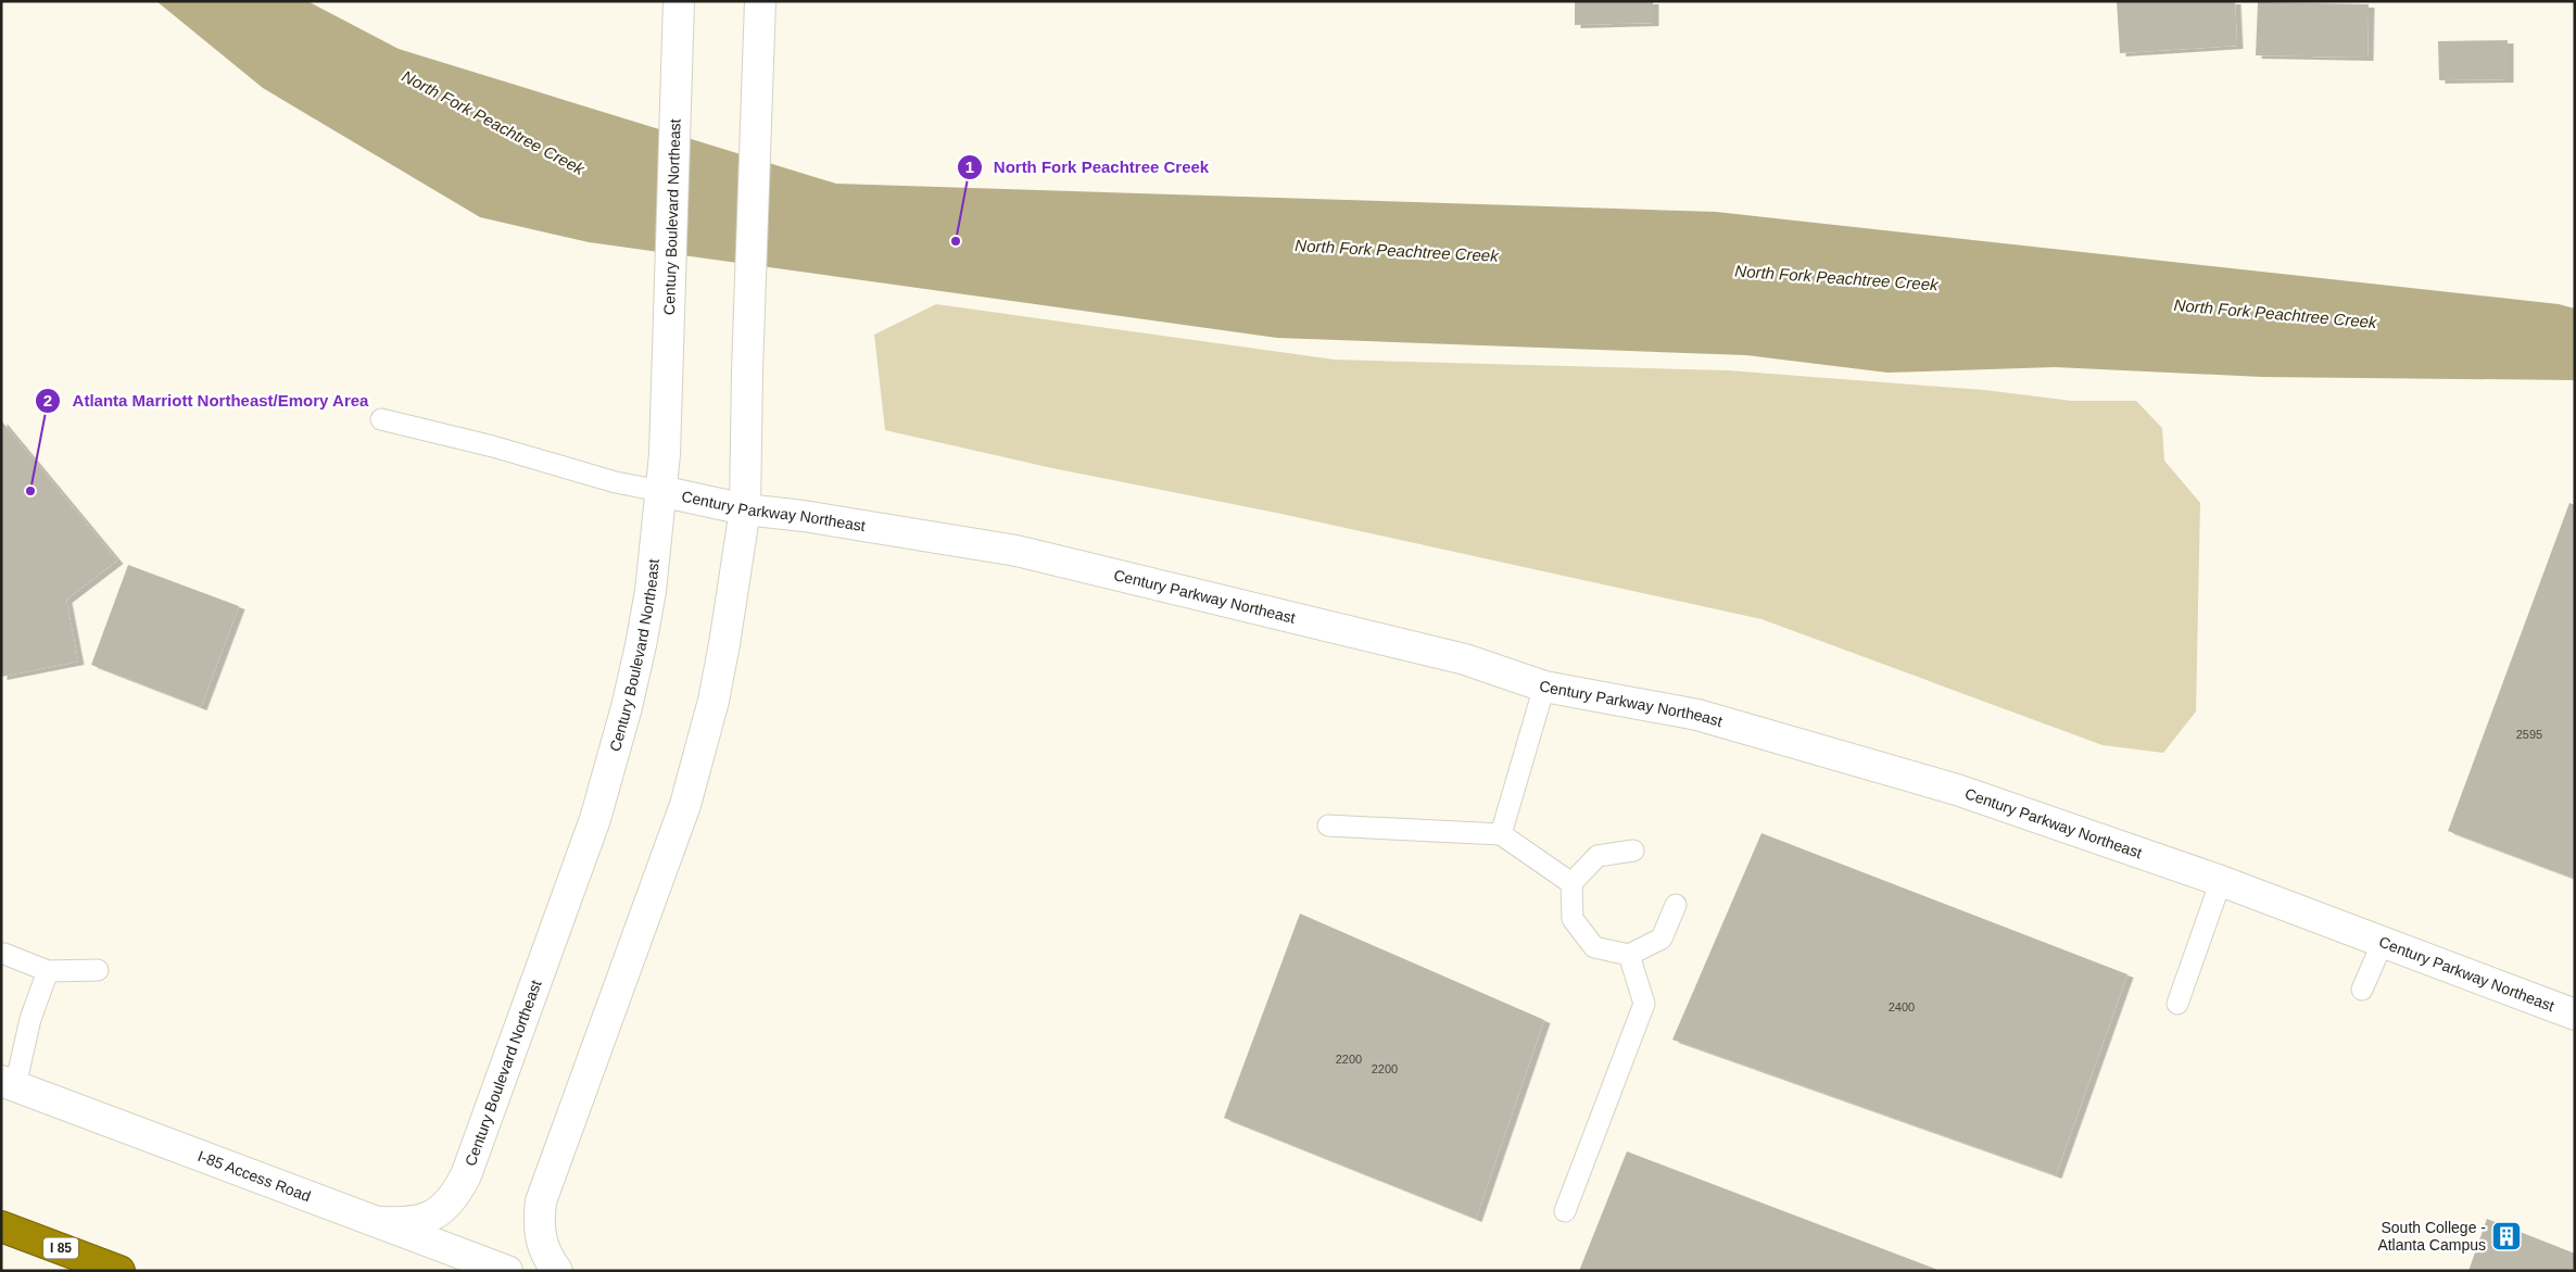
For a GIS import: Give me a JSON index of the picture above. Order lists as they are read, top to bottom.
{
  "streets": {
    "highway": ["I 85"],
    "street": ["Century Boulevard Northeast", "Century Parkway Northeast", "I-85 Access Road"]
  },
  "crossings": [
    ["Century Boulevard Northeast", "Century Parkway Northeast"],
    ["Century Boulevard Northeast", "I-85 Access Road"]
  ],
  "water": ["North Fork Peachtree Creek"],
  "places": {
    "other": ["North Fork Peachtree Creek", "Atlanta Marriott Northeast/Emory Area"],
    "building": ["South College - Atlanta Campus"]
  },
  "house_numbers": [
    "2595",
    "2400",
    "2200",
    "2200"
  ]
}
